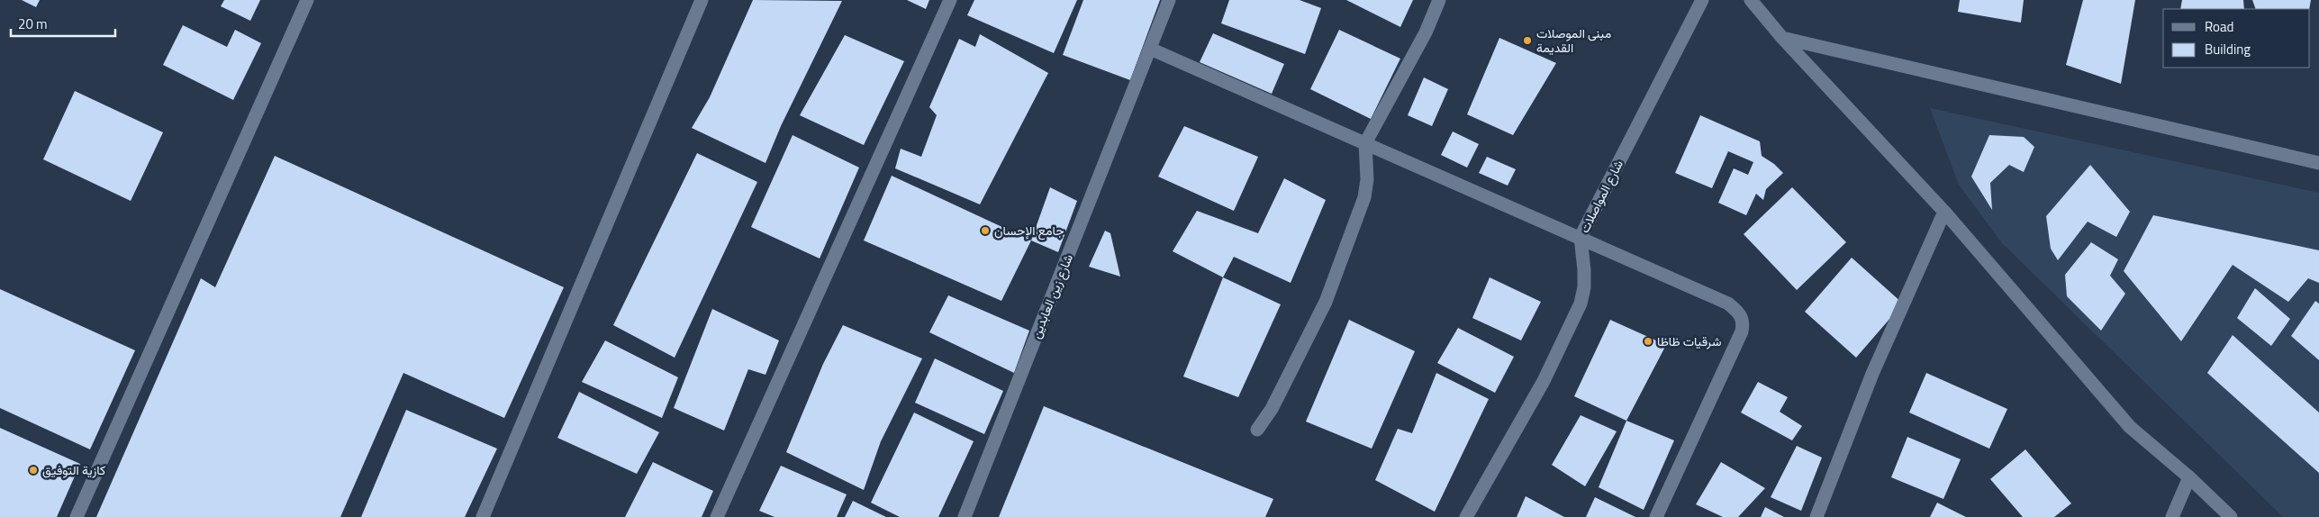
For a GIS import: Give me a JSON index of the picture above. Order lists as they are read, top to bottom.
{
  "streets": {
    "street": ["شارع المواصلات", "شارع زين العابدين"]
  },
  "places": [
    "مبنى الموصلات القديمة",
    "جامع الإحسان",
    "شرقيات ظاظا",
    "كازية التوفيق"
  ],
  "legend": ["Road", "Building"],
  "scale_bar": "20 m"
}
